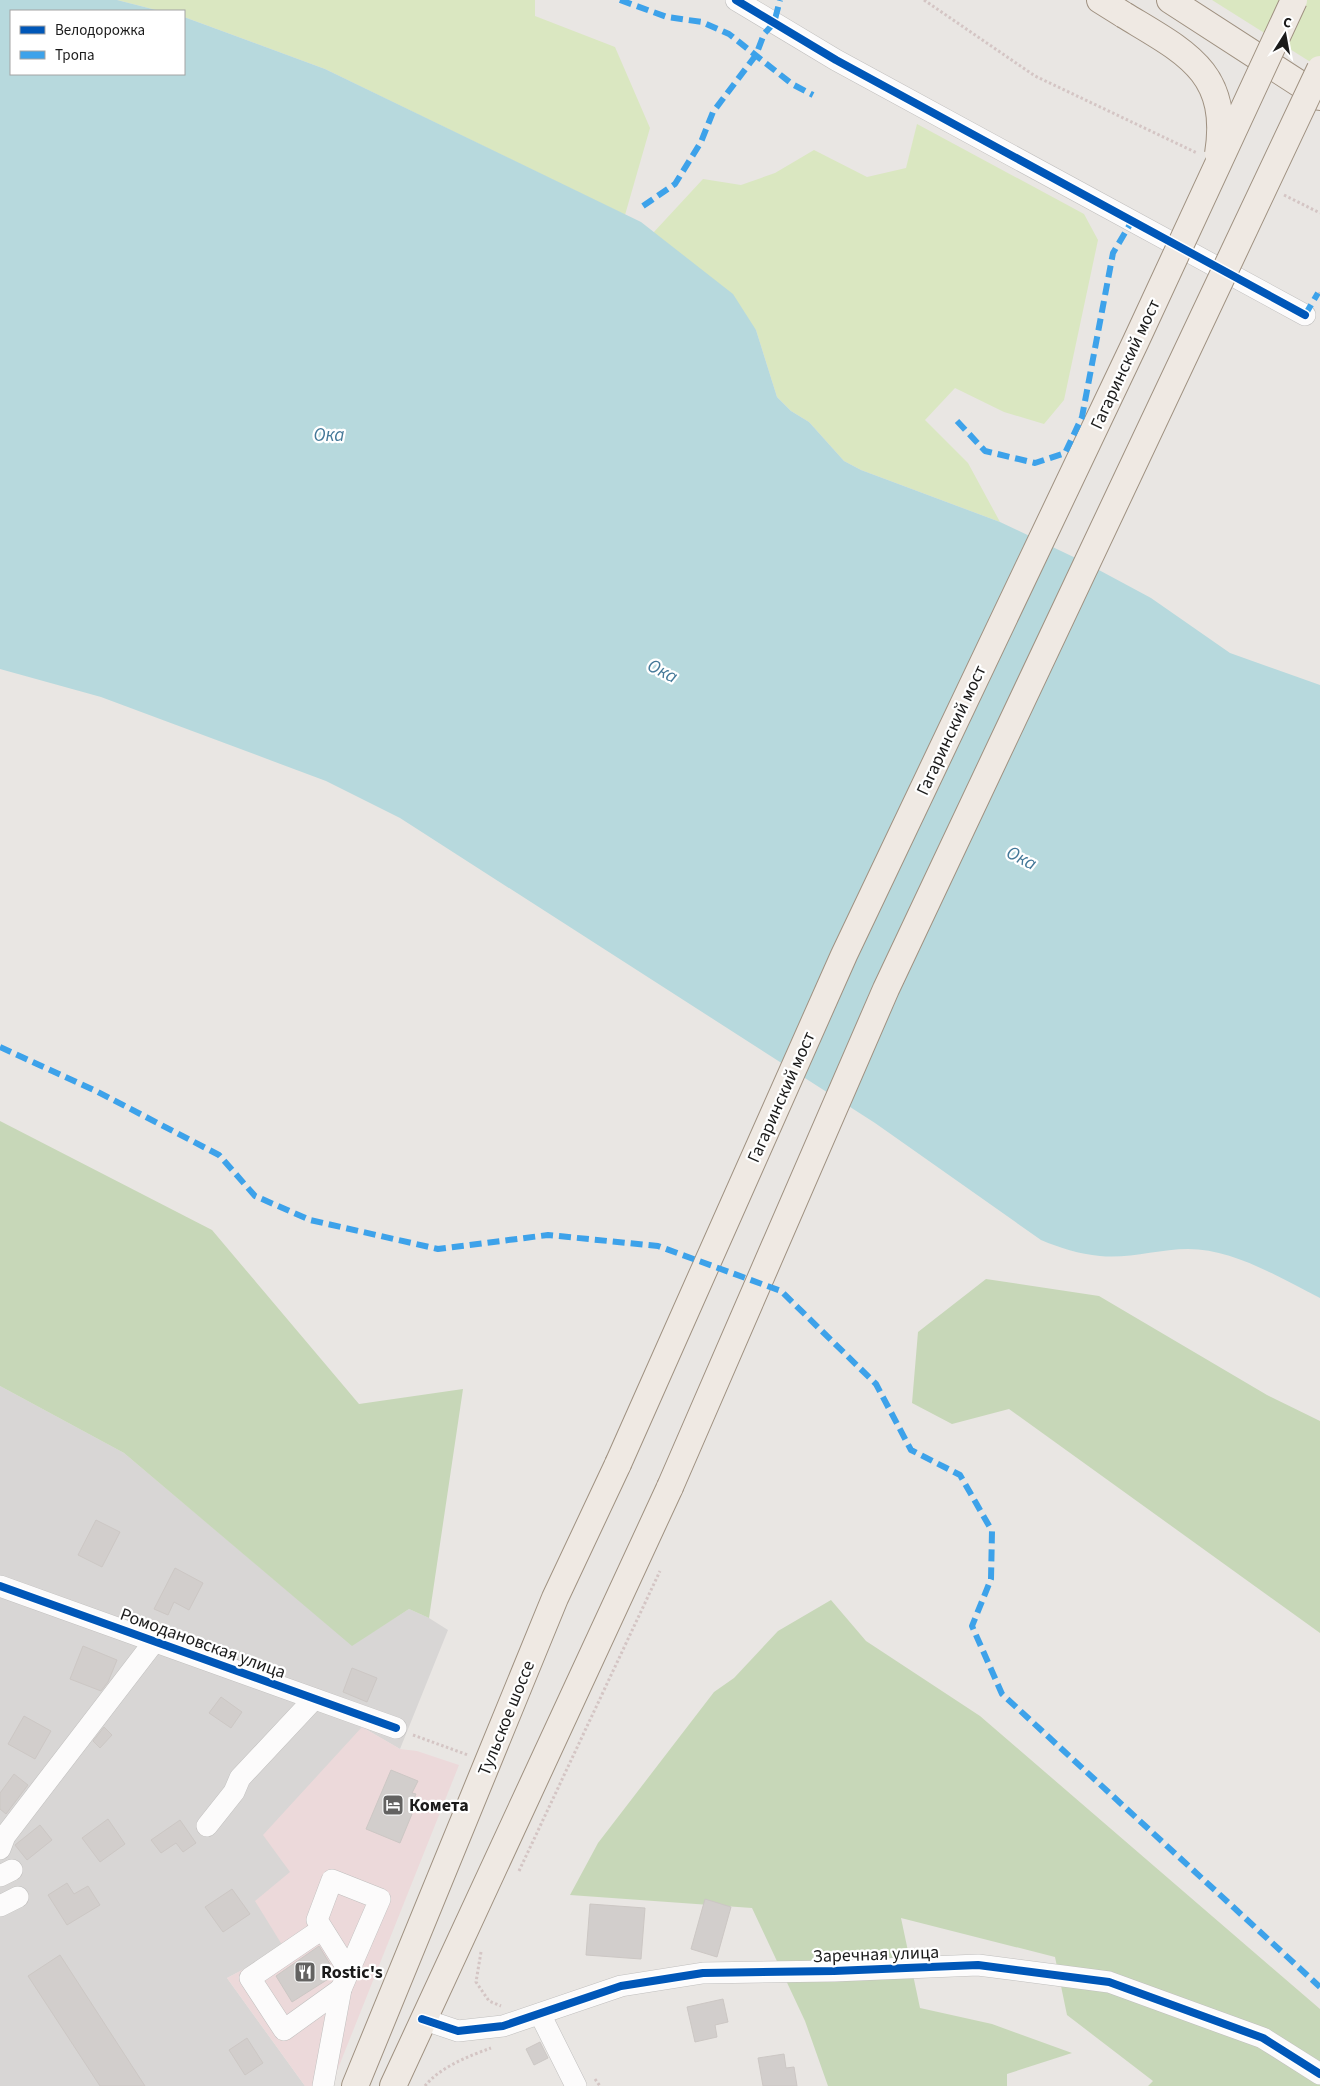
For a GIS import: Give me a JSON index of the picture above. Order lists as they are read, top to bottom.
{
  "streets": {
    "main road": ["Гагаринский мост", "Тульское шоссе"],
    "street": ["Ромодановская улица", "Заречная улица"]
  },
  "crossings": [
    ["Гагаринский мост", "Тульское шоссе"]
  ],
  "water": ["Ока"],
  "places": {
    "hotel": ["Комета"],
    "restaurant": ["Rostic's"]
  },
  "legend": ["Велодорожка", "Тропа"],
  "north": "top"
}
